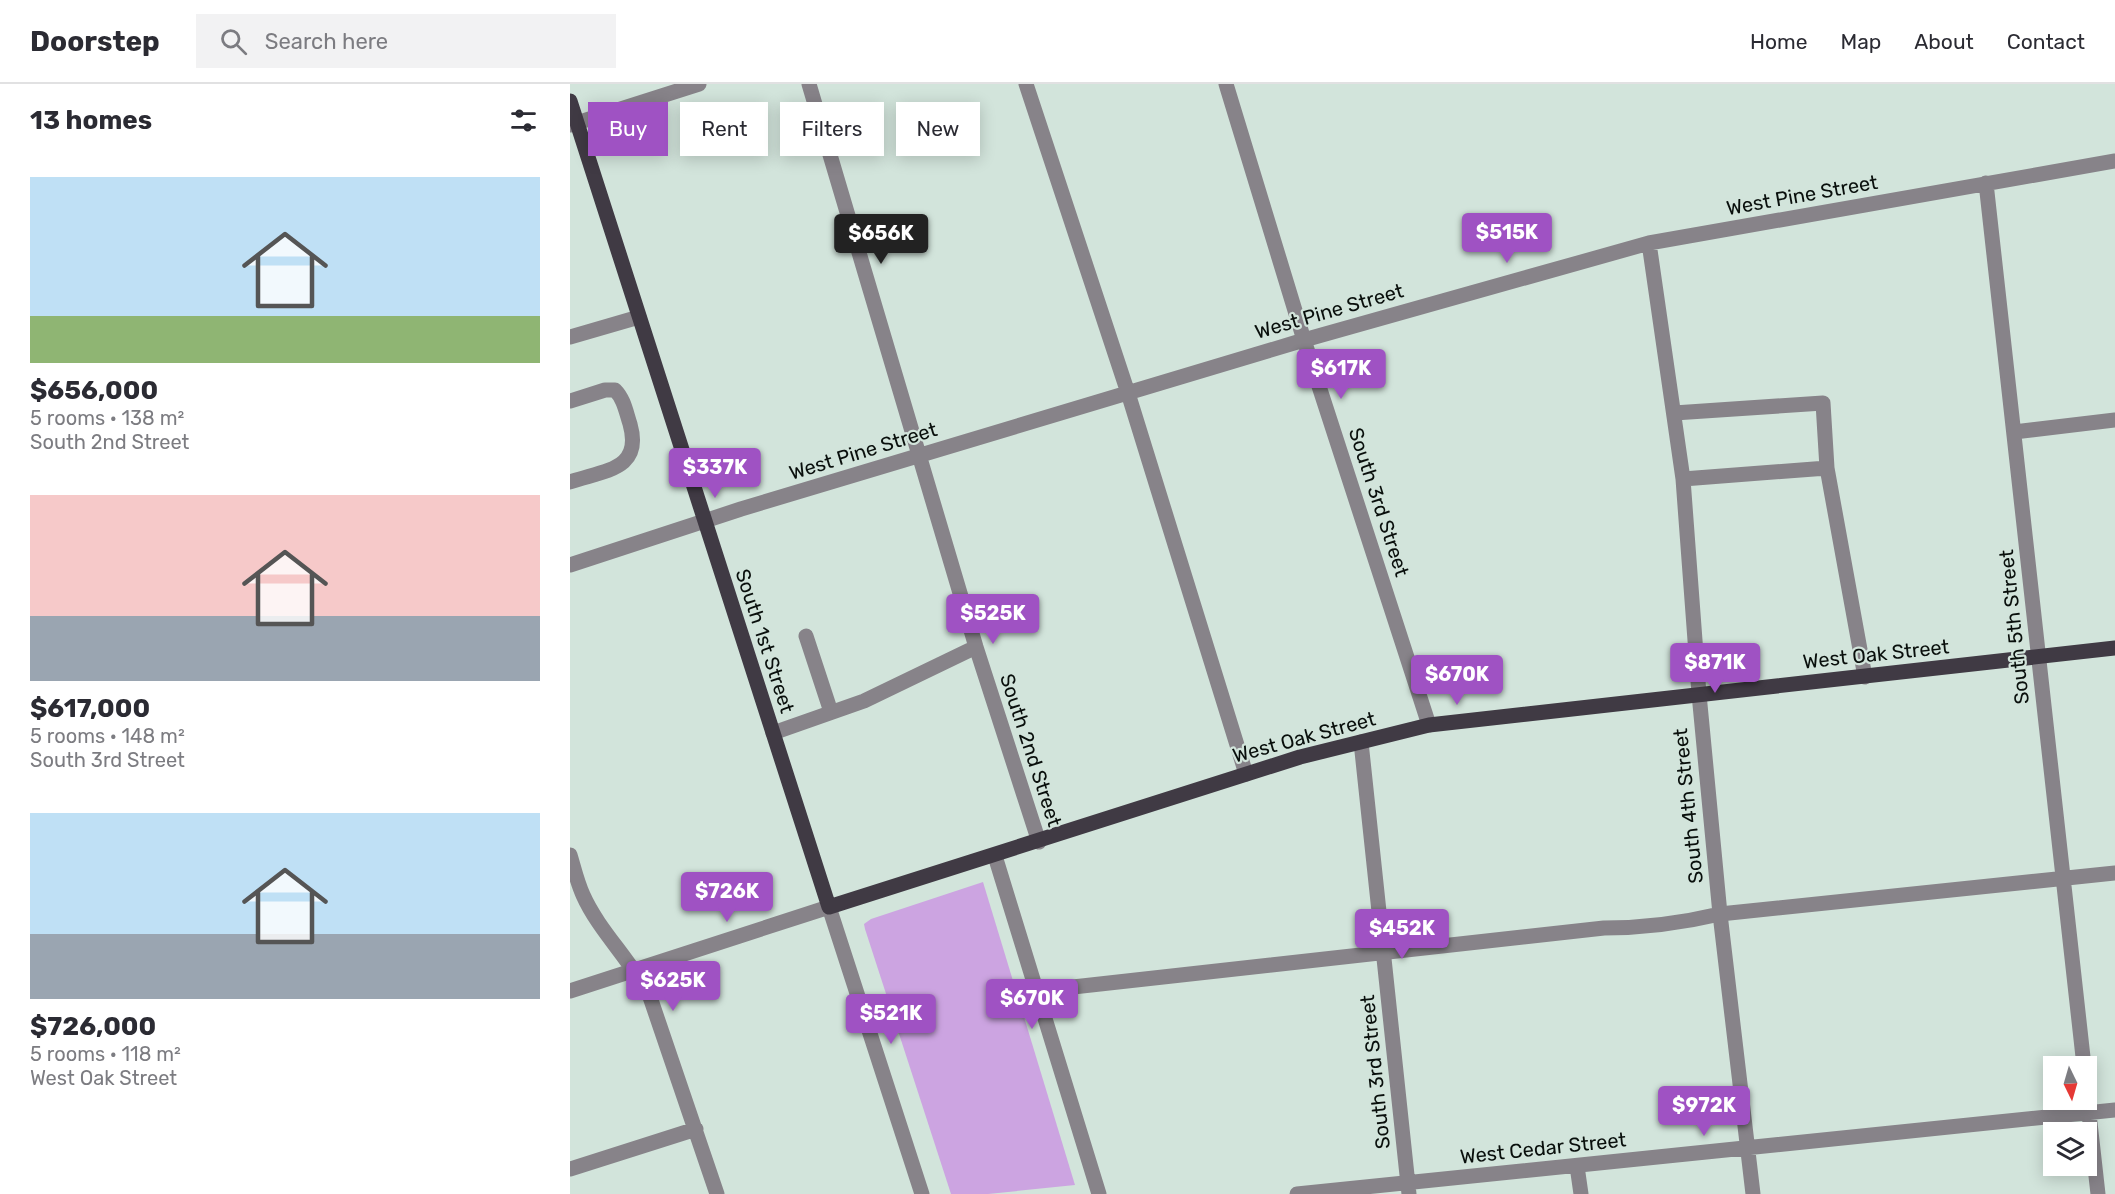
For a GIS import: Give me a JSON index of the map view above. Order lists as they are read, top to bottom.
{
  "streets": {
    "main road": ["South 1st Street", "West Oak Street"],
    "street": [
      "West Pine Street",
      "South 3rd Street",
      "South 5th Street",
      "South 2nd Street",
      "South 4th Street",
      "West Cedar Street"
    ]
  },
  "crossings": [
    ["West Pine Street", "South 3rd Street"],
    ["West Pine Street", "South 5th Street"],
    ["West Pine Street", "South 1st Street"],
    ["West Pine Street", "South 2nd Street"],
    ["West Pine Street", "South 4th Street"],
    ["South 3rd Street", "West Oak Street"],
    ["South 3rd Street", "West Cedar Street"],
    ["South 5th Street", "West Oak Street"],
    ["South 1st Street", "West Oak Street"],
    ["West Oak Street", "South 2nd Street"],
    ["West Oak Street", "South 4th Street"],
    ["South 4th Street", "West Cedar Street"]
  ],
  "north": "bottom",
  "page": {
    "header": "Doorstep",
    "search": "Search here",
    "nav": [
      "Home",
      "Map",
      "About",
      "Contact"
    ],
    "heading": "13 homes",
    "chip": [
      "Buy",
      "Rent",
      "Filters",
      "New"
    ],
    "list": [
      {
        "name": "$656,000",
        "note": "5 rooms · 138 m² · South 2nd Street"
      },
      {
        "name": "$617,000",
        "note": "5 rooms · 148 m² · South 3rd Street"
      },
      {
        "name": "$726,000",
        "note": "5 rooms · 118 m² · West Oak Street"
      }
    ],
    "price": [
      "$515K",
      "$656K",
      "$617K",
      "$337K",
      "$525K",
      "$871K",
      "$670K",
      "$726K",
      "$452K",
      "$625K",
      "$670K",
      "$521K",
      "$972K"
    ]
  }
}
